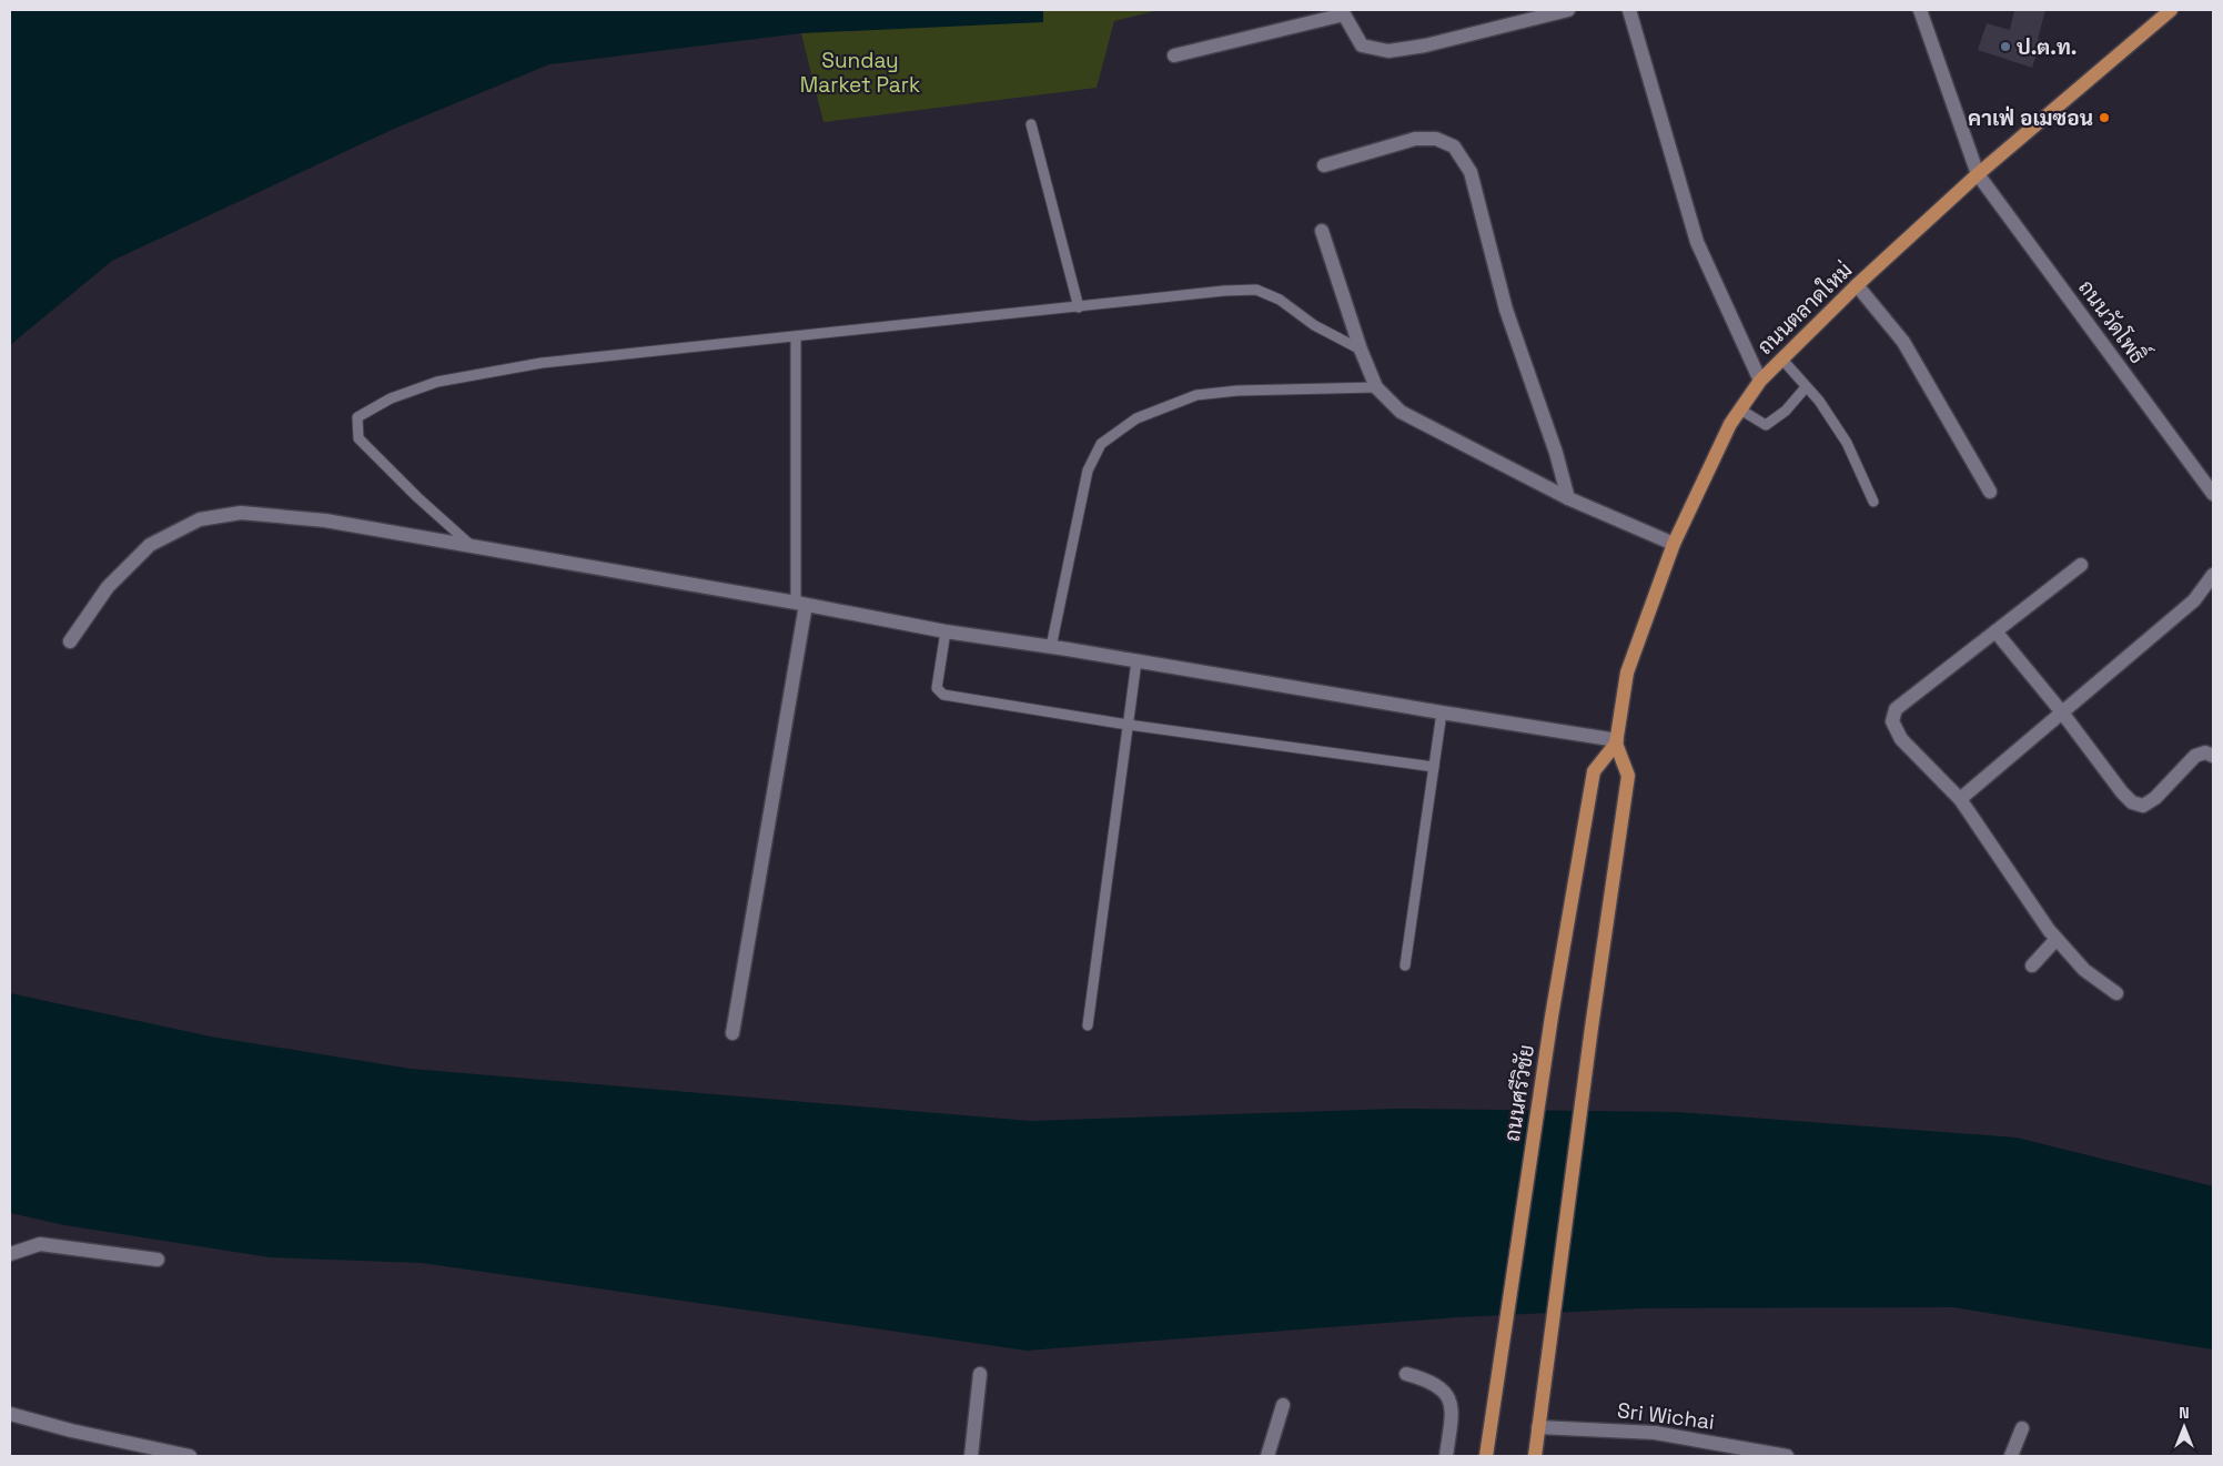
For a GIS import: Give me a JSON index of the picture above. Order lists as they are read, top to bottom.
{
  "streets": {
    "main road": ["ถนนตลาดใหม่", "ถนนศรีวิชัย"],
    "street": ["ถนนวัดโพธิ์", "Sri Wichai"]
  },
  "crossings": [
    ["ถนนตลาดใหม่", "ถนนวัดโพธิ์"],
    ["ถนนตลาดใหม่", "ถนนศรีวิชัย"]
  ],
  "parks": ["Sunday Market Park"],
  "places": ["ป.ต.ท.", "คาเฟ่ อเมซอน"],
  "north": "top"
}
